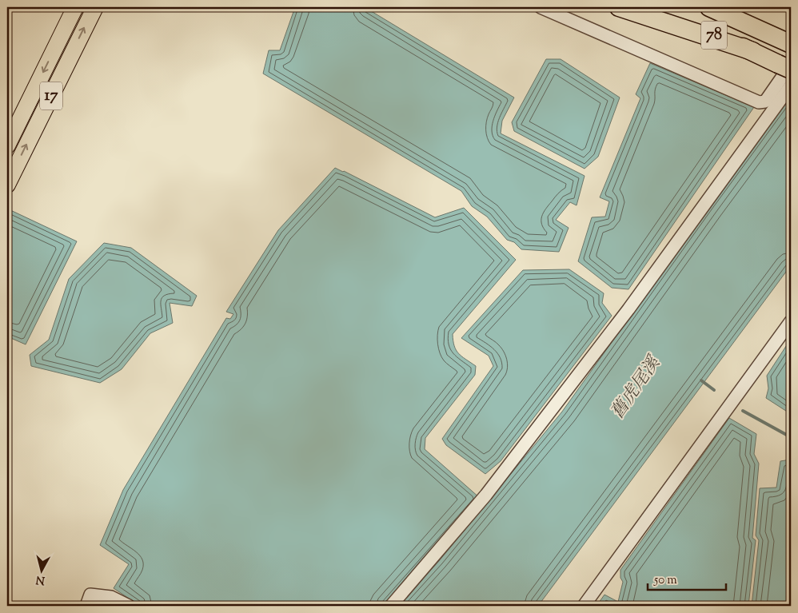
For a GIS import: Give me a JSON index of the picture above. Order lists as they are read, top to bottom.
{
  "streets": {
    "highway": ["78"],
    "main road": ["17"]
  },
  "water": ["舊虎尾溪"],
  "scale_bar": "50 m",
  "north": "bottom"
}
